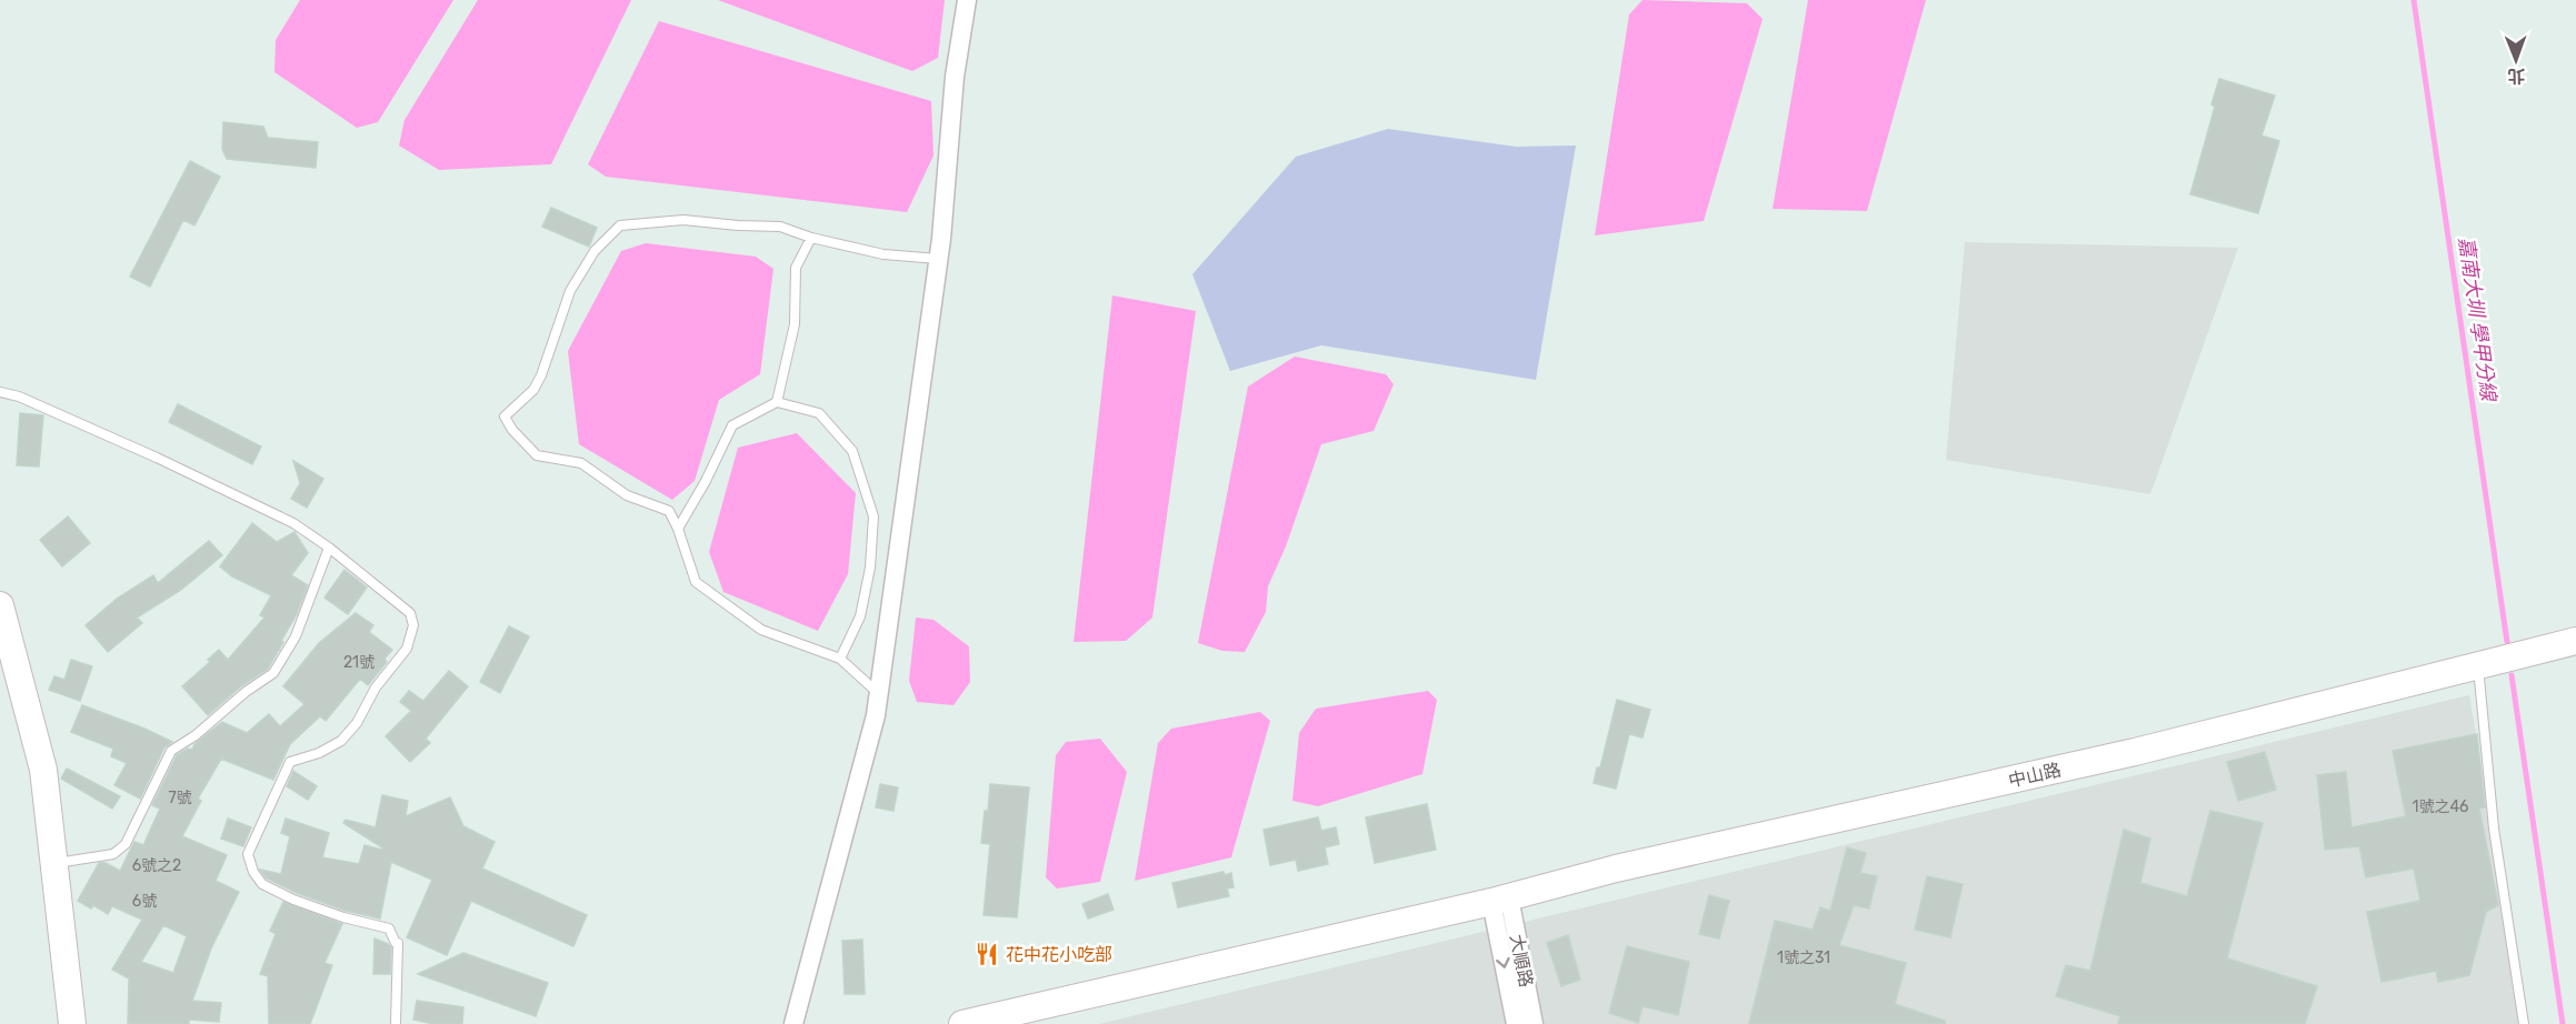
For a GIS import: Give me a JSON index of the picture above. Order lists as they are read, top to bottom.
{
  "streets": {
    "main road": ["中山路"],
    "street": ["大順路"]
  },
  "crossings": [
    ["中山路", "大順路"]
  ],
  "water": ["嘉南大圳 學甲分線"],
  "places": {
    "restaurant": ["花中花小吃部"]
  },
  "house_numbers": [
    "21號",
    "7號",
    "1號之46",
    "6號之2",
    "6號",
    "1號之31"
  ],
  "north": "bottom"
}
